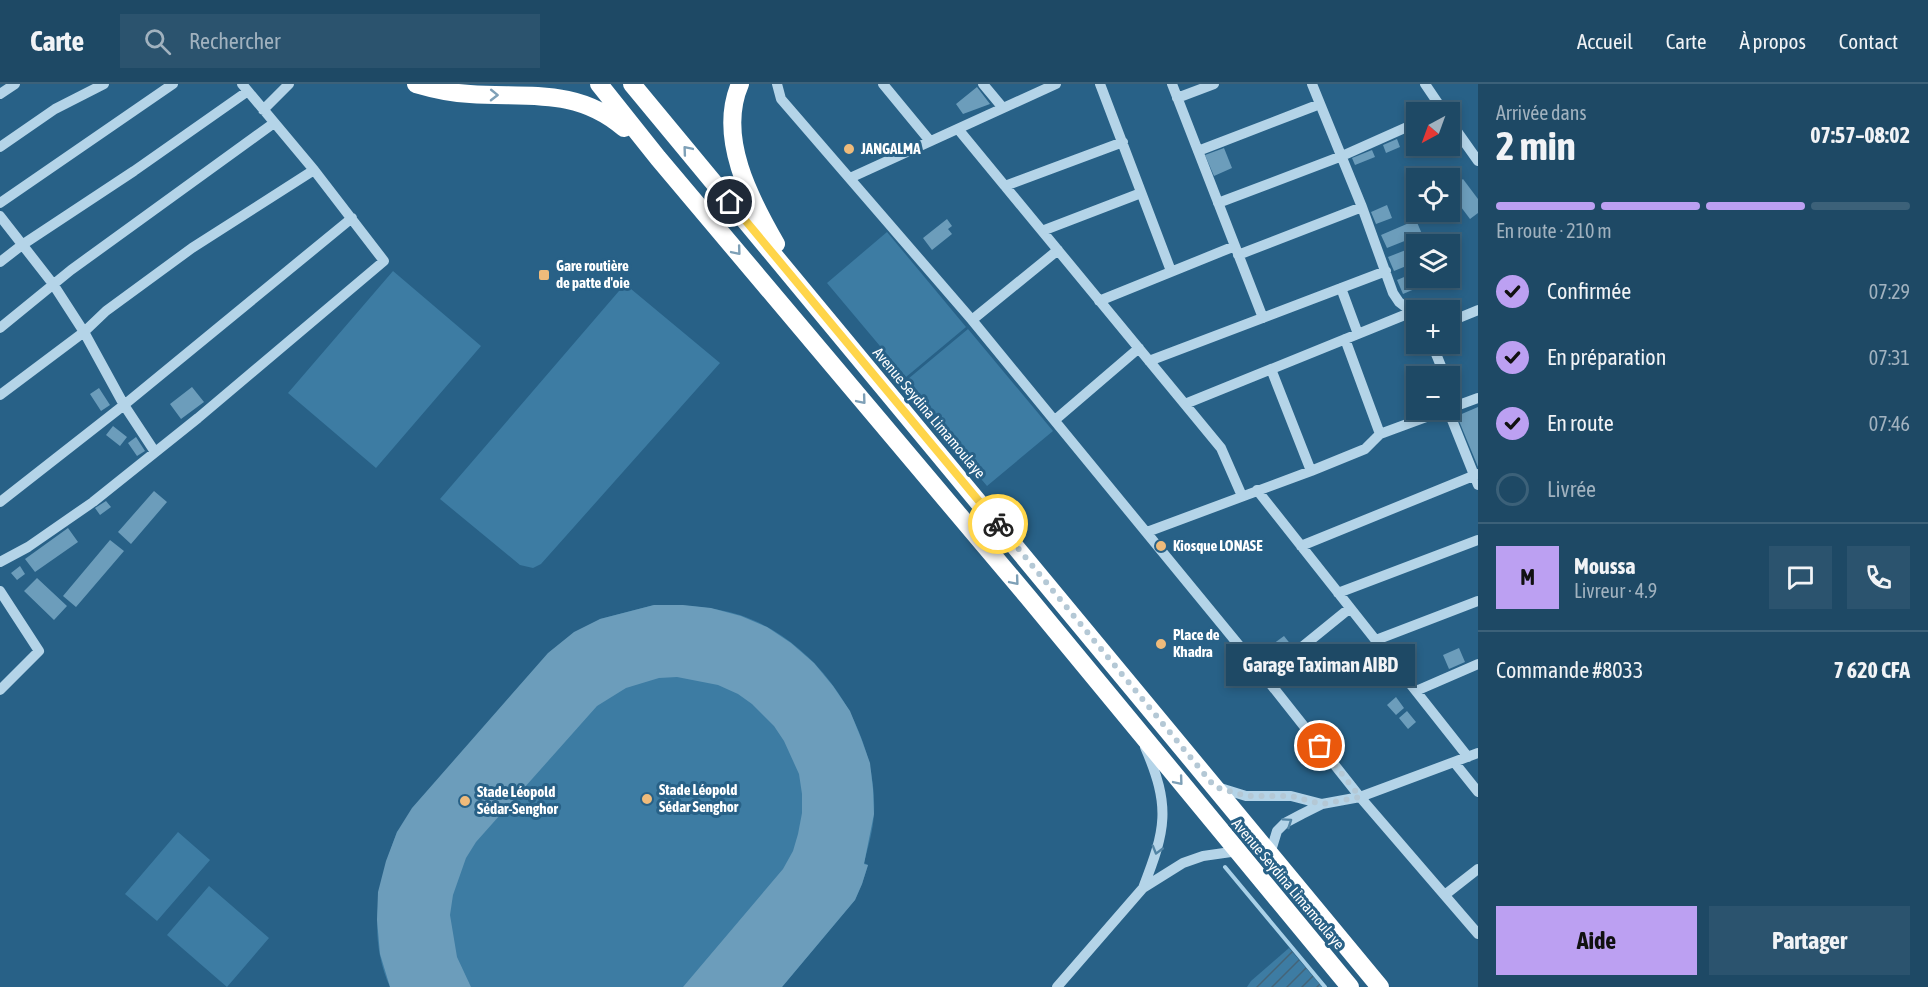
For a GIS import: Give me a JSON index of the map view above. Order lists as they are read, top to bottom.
{
  "streets": {
    "highway": ["Avenue Seydina Limamoulaye"]
  },
  "places": {
    "other": [
      "JANGALMA",
      "Kiosque LONASE",
      "Place de Khadra",
      "Garage Taximan AIBD",
      "Stade Léopold Sédar Senghor",
      "Stade Léopold Sédar-Senghor"
    ],
    "transit": ["Gare routière de patte d'oie"]
  },
  "north": "bottom left",
  "page": {
    "header": "Carte",
    "search": "Rechercher",
    "nav": [
      "Accueil",
      "Carte",
      "À propos",
      "Contact"
    ],
    "heading": ["2 min", "Arrivée dans", "07:57–08:02"],
    "panel": [
      "Moussa",
      "Livreur · 4.9",
      "Commande #8033",
      "7 620 CFA"
    ],
    "map_buttons": ["+", "−"],
    "bar": "En route · 210 m",
    "list": [
      ["Confirmée", "07:29"],
      ["En préparation", "07:31"],
      ["En route", "07:46"],
      "Livrée"
    ],
    "round": "M",
    "bubble": "Garage Taximan AIBD",
    "buttons": ["Aide", "Partager"]
  }
}
